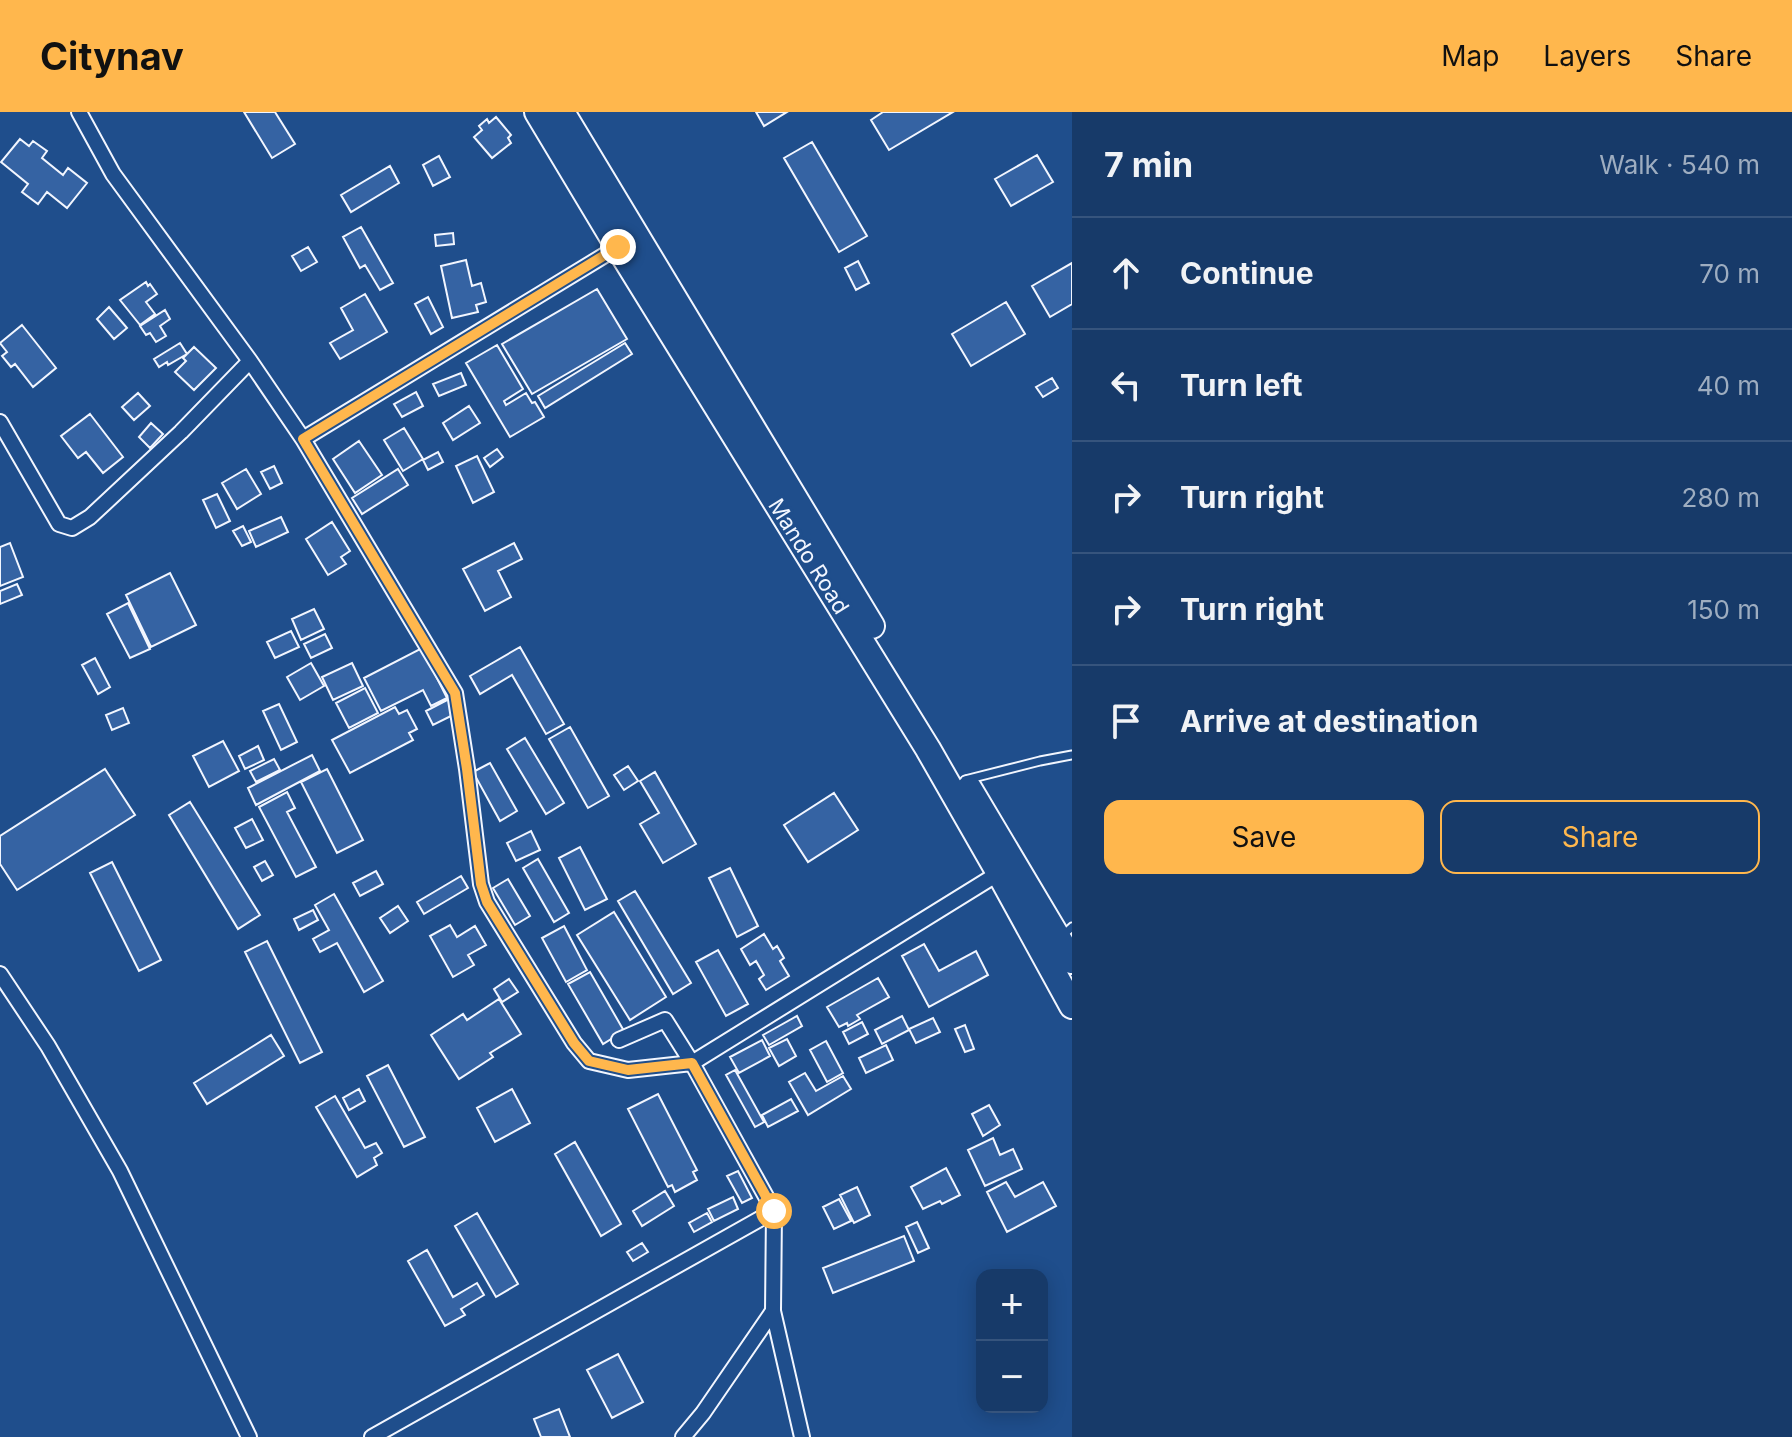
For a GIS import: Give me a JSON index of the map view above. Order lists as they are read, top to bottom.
{
  "streets": {
    "highway": ["Mando Road"]
  },
  "page": {
    "header": "Citynav",
    "nav": ["Map", "Layers", "Share"],
    "heading": ["7 min", "Walk · 540 m"],
    "list": [
      ["Continue", "70 m"],
      ["Turn left", "40 m"],
      ["Turn right", "280 m"],
      ["Turn right", "150 m"],
      "Arrive at destination"
    ],
    "buttons": ["Save", "Share"],
    "map_buttons": ["+", "−"]
  }
}
